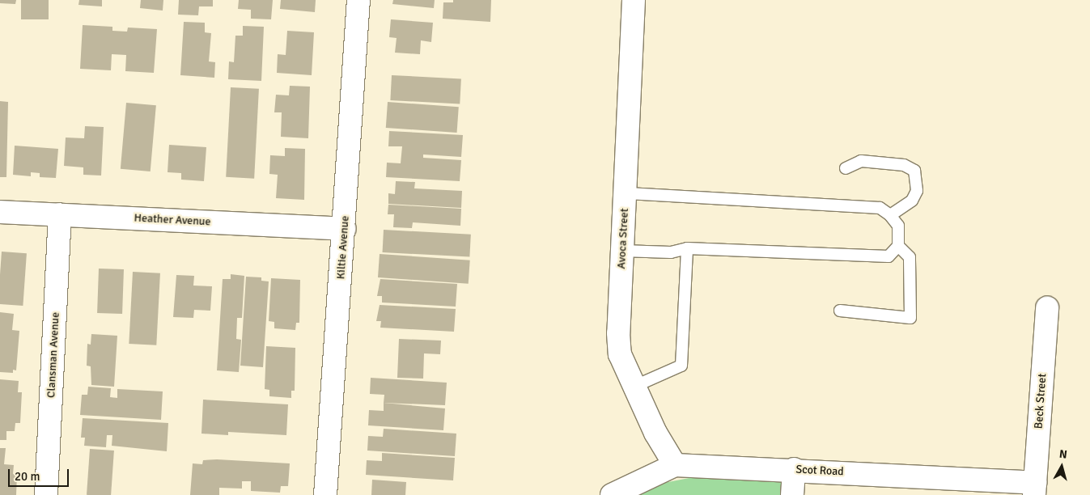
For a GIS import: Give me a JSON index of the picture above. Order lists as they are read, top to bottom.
{
  "streets": {
    "street": [
      "Heather Avenue",
      "Avoca Street",
      "Kiltie Avenue",
      "Clansman Avenue",
      "Beck Street",
      "Scot Road"
    ]
  },
  "crossings": [
    ["Heather Avenue", "Kiltie Avenue"],
    ["Heather Avenue", "Clansman Avenue"],
    ["Avoca Street", "Scot Road"],
    ["Beck Street", "Scot Road"]
  ],
  "scale_bar": "20 m",
  "north": "top"
}
